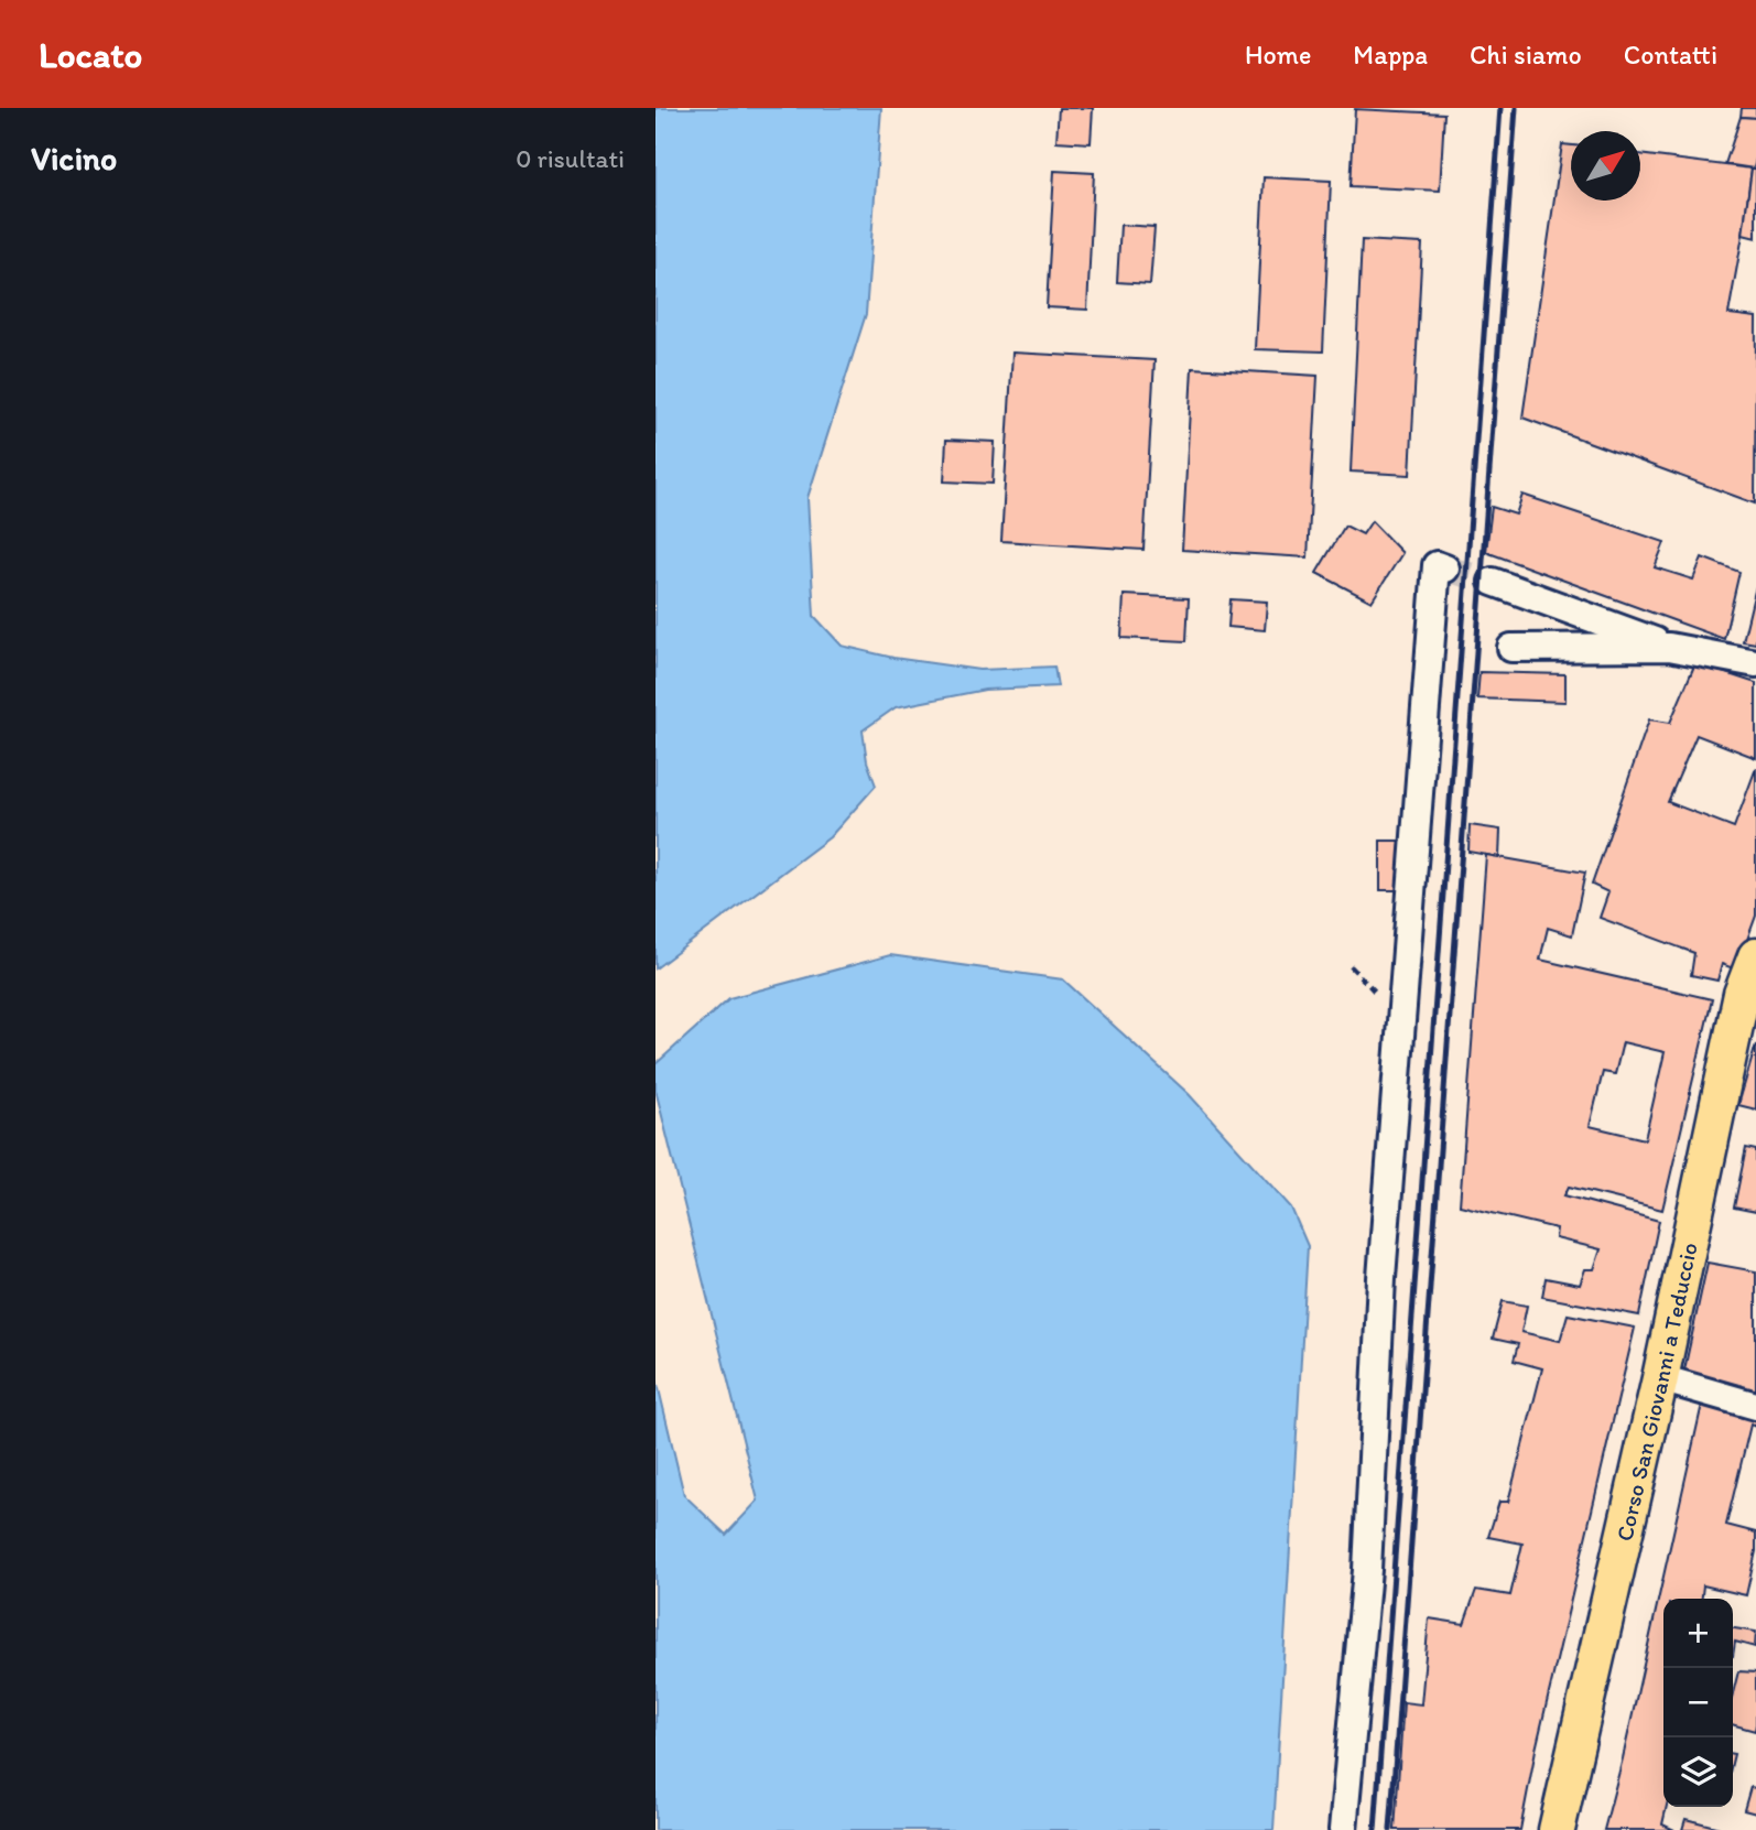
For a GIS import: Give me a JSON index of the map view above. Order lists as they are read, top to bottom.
{
  "streets": {
    "main road": ["Corso San Giovanni a Teduccio"]
  },
  "north": "top right",
  "page": {
    "header": "Locato",
    "nav": [
      "Home",
      "Mappa",
      "Chi siamo",
      "Contatti"
    ],
    "heading": ["Vicino", "0 risultati"],
    "map_buttons": ["+", "−"]
  }
}
